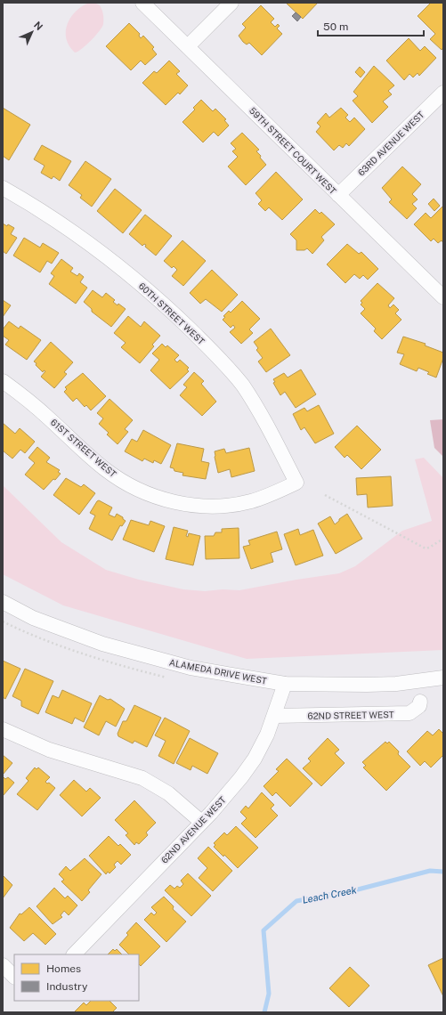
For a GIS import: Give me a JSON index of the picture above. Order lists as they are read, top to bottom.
{
  "streets": {
    "street": [
      "63RD AVENUE WEST",
      "59TH STREET COURT WEST",
      "60TH STREET WEST",
      "61ST STREET WEST",
      "ALAMEDA DRIVE WEST",
      "62ND STREET WEST",
      "62ND AVENUE WEST"
    ]
  },
  "crossings": [
    ["63RD AVENUE WEST", "59TH STREET COURT WEST"],
    ["60TH STREET WEST", "61ST STREET WEST"],
    ["ALAMEDA DRIVE WEST", "62ND AVENUE WEST"],
    ["62ND STREET WEST", "62ND AVENUE WEST"]
  ],
  "water": ["Leach Creek"],
  "legend": ["Homes", "Industry"],
  "scale_bar": "50 m",
  "north": "top right"
}
